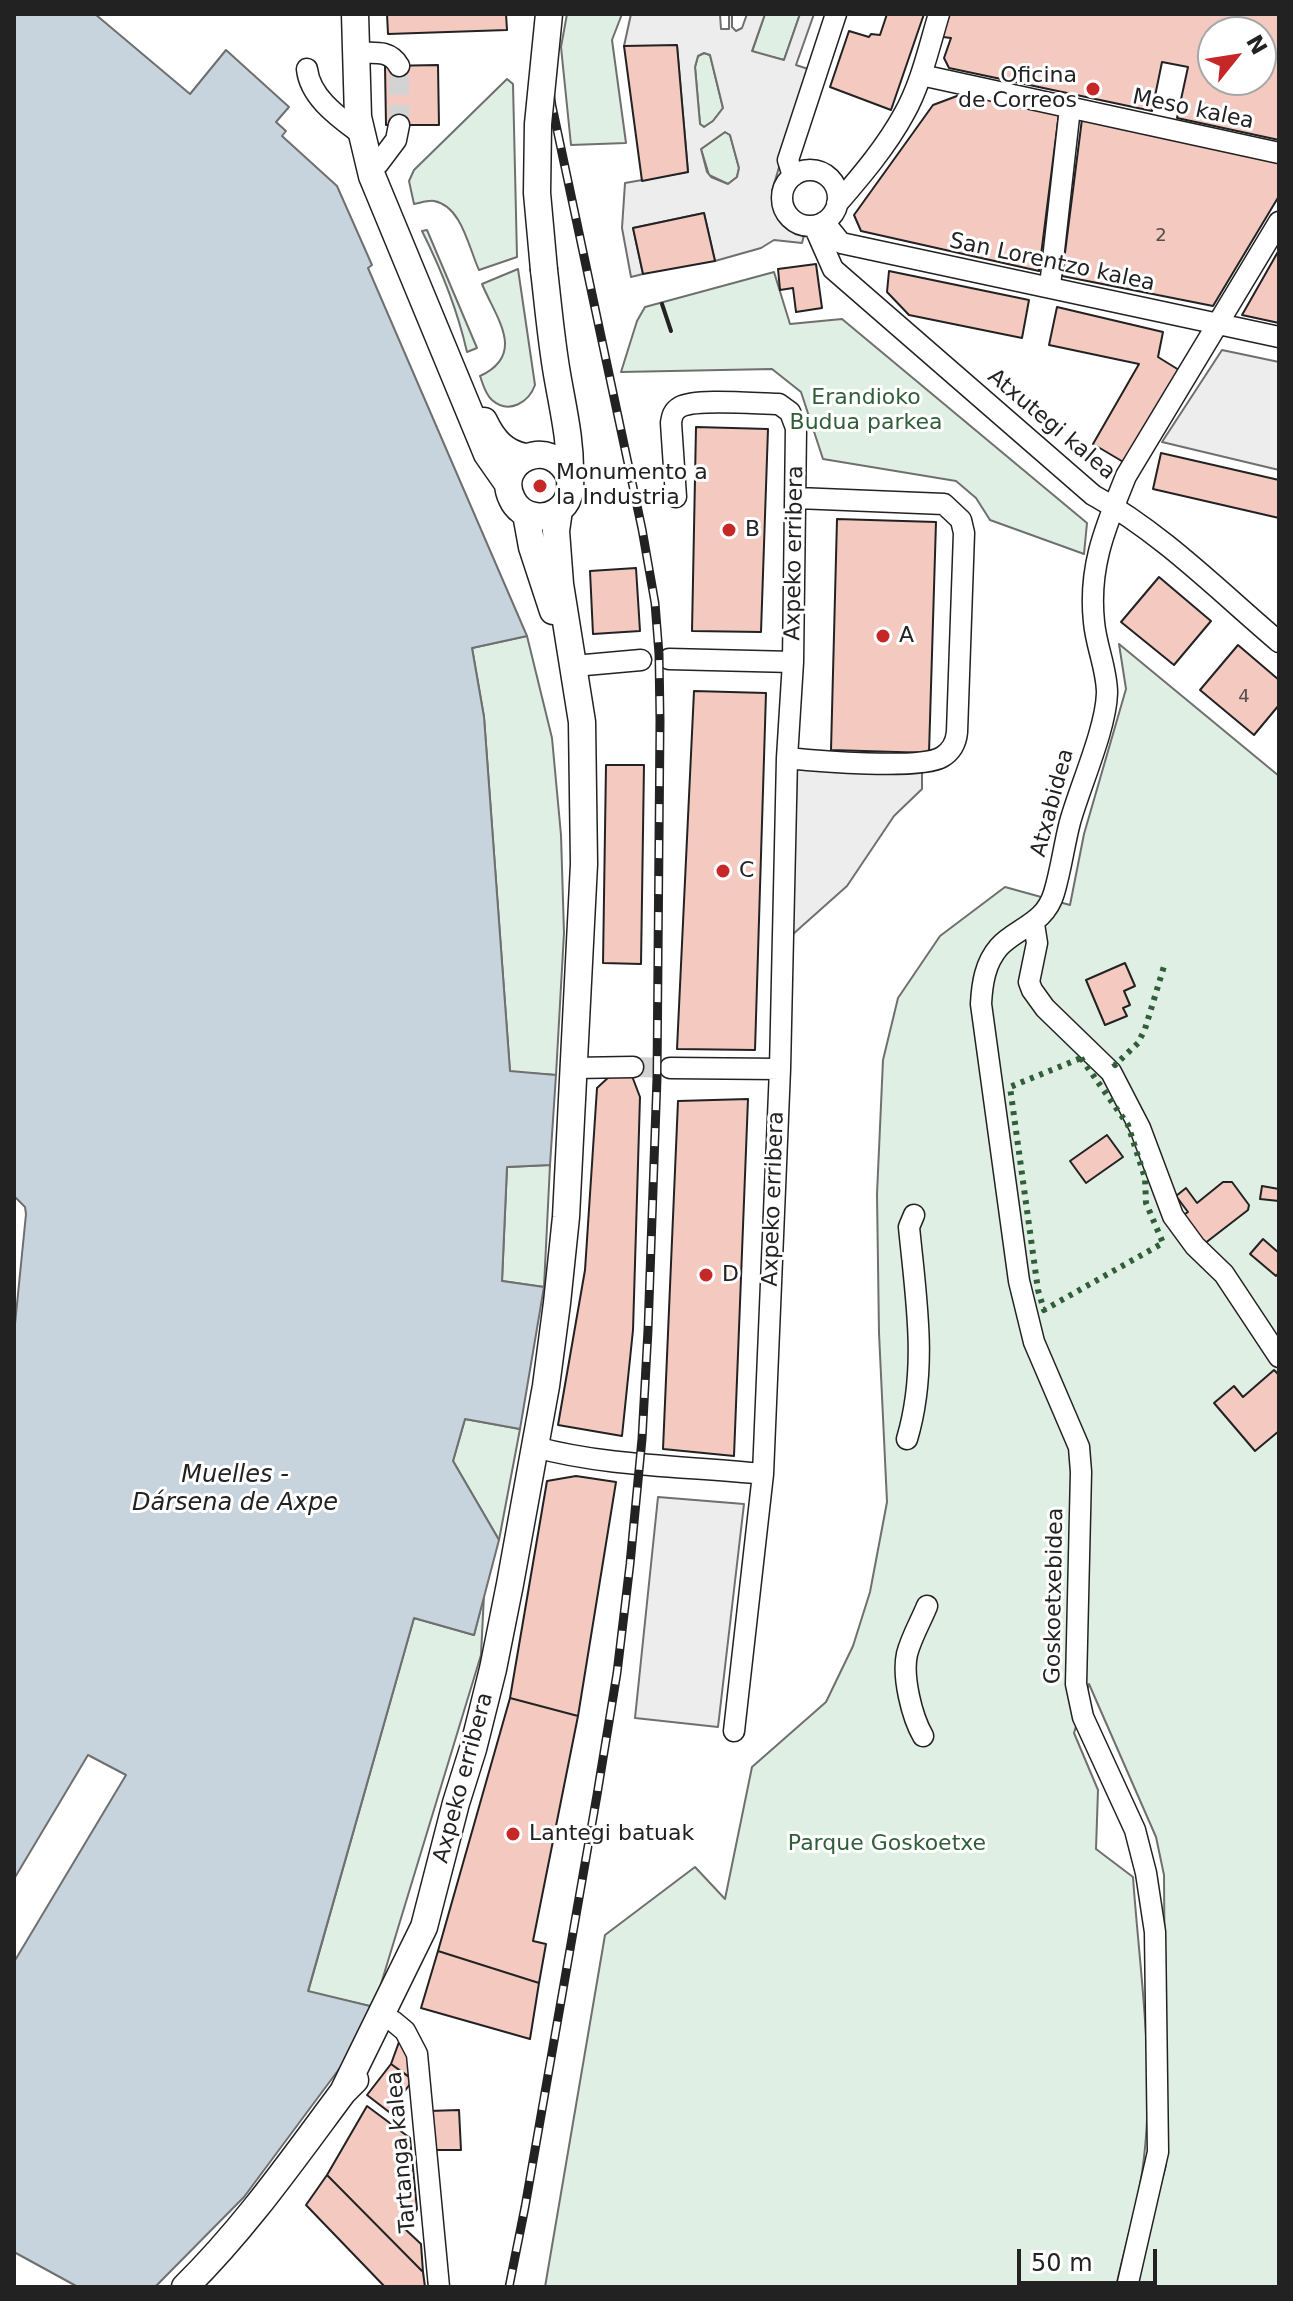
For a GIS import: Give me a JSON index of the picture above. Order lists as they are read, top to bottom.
{
  "streets": {
    "main road": ["Axpeko erribera"],
    "street": [
      "Meso kalea",
      "San Lorentzo kalea",
      "Atxutegi kalea",
      "Atxabidea",
      "Goskoetxebidea",
      "Tartanga kalea"
    ]
  },
  "crossings": [
    ["San Lorentzo kalea", "Atxutegi kalea"],
    ["San Lorentzo kalea", "Atxabidea"],
    ["Atxutegi kalea", "Atxabidea"],
    ["Atxabidea", "Goskoetxebidea"]
  ],
  "water": ["Muelles - Dársena de Axpe"],
  "parks": ["Erandioko Budua parkea", "Parque Goskoetxe"],
  "places": [
    "Oficina de Correos",
    "Monumento a la Industria",
    "B",
    "A",
    "C",
    "D",
    "Lantegi batuak"
  ],
  "house_numbers": ["2", "4"],
  "scale_bar": "50 m",
  "north": "top right"
}
